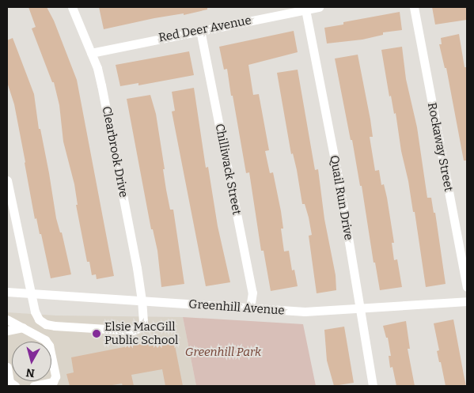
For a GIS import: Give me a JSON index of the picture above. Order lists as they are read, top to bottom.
{
  "streets": {
    "street": [
      "Red Deer Avenue",
      "Rockaway Street",
      "Clearbrook Drive",
      "Chilliwack Street",
      "Quail Run Drive",
      "Greenhill Avenue"
    ]
  },
  "crossings": [
    ["Red Deer Avenue", "Clearbrook Drive"],
    ["Red Deer Avenue", "Chilliwack Street"],
    ["Red Deer Avenue", "Quail Run Drive"],
    ["Clearbrook Drive", "Greenhill Avenue"],
    ["Chilliwack Street", "Greenhill Avenue"],
    ["Quail Run Drive", "Greenhill Avenue"]
  ],
  "parks": ["Greenhill Park"],
  "places": ["Elsie MacGill Public School"],
  "north": "bottom"
}
